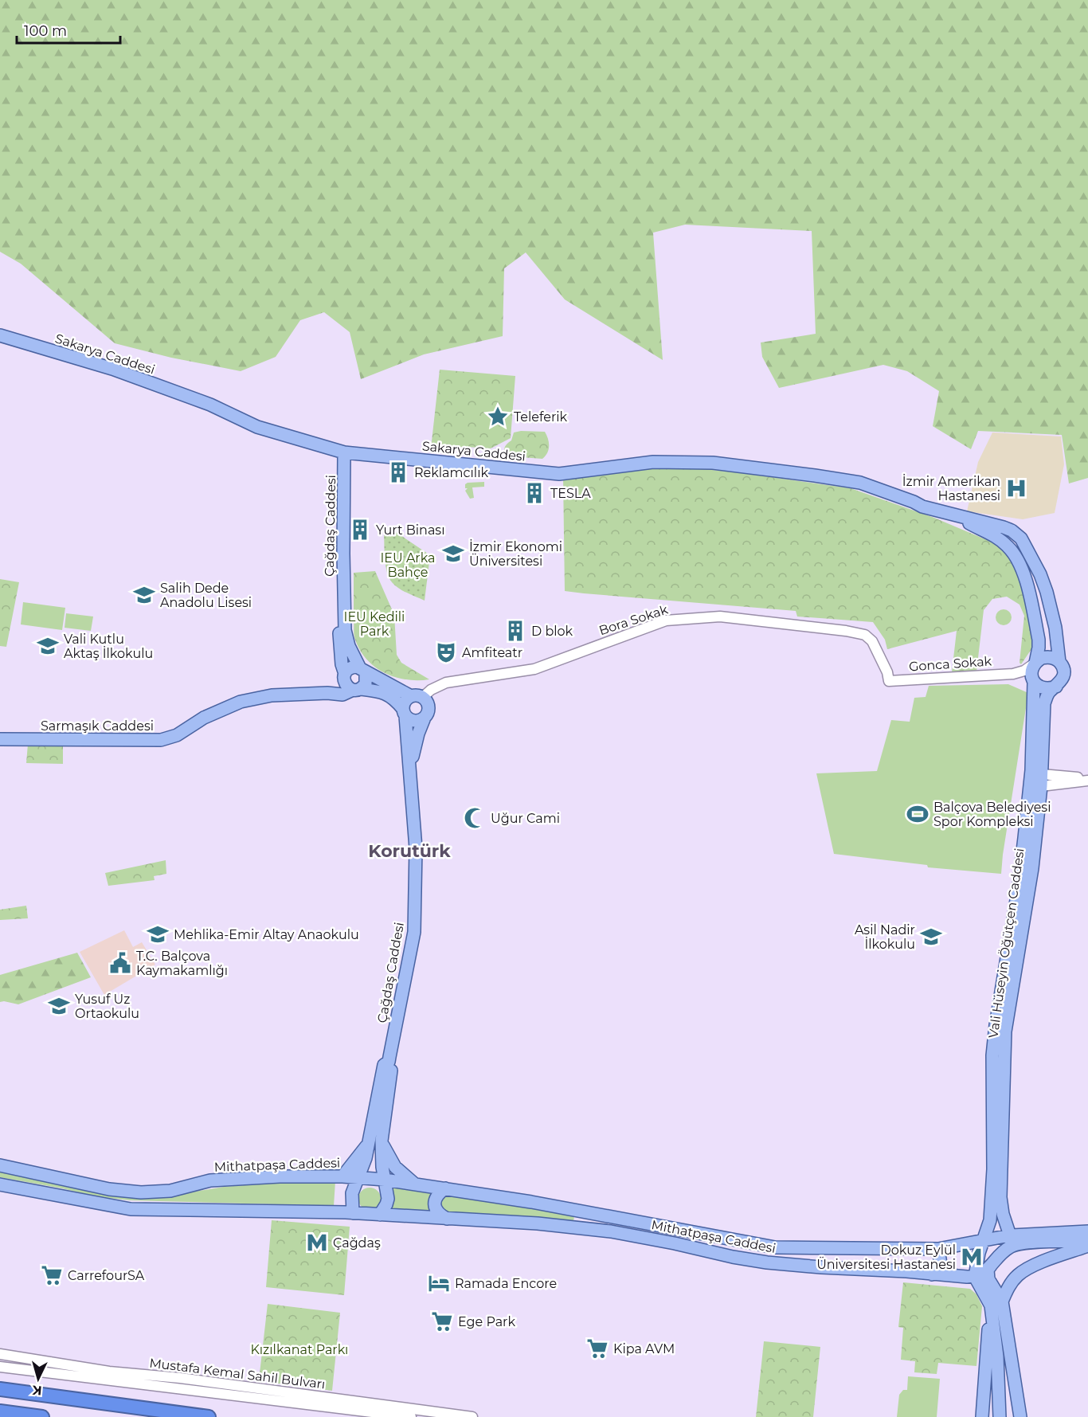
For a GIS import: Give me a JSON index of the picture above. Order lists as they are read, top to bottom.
{
  "streets": {
    "main road": [
      "Sakarya Caddesi",
      "Çağdaş Caddesi",
      "Sarmaşık Caddesi",
      "Vali Hüseyin Öğütçen Caddesi",
      "Mithatpaşa Caddesi"
    ],
    "street": ["Bora Sokak", "Gonca Sokak", "Mustafa Kemal Sahil Bulvarı"]
  },
  "crossings": [
    ["Sakarya Caddesi", "Çağdaş Caddesi"],
    ["Sakarya Caddesi", "Vali Hüseyin Öğütçen Caddesi"],
    ["Çağdaş Caddesi", "Bora Sokak"],
    ["Çağdaş Caddesi", "Sarmaşık Caddesi"],
    ["Çağdaş Caddesi", "Mithatpaşa Caddesi"],
    ["Bora Sokak", "Gonca Sokak"],
    ["Vali Hüseyin Öğütçen Caddesi", "Mithatpaşa Caddesi"]
  ],
  "districts": ["Korutürk"],
  "parks": ["IEU Arka Bahçe", "IEU Kedili Park", "Kızılkanat Parkı"],
  "places": {
    "place": ["Teleferik"],
    "building": [
      "Reklamcılık",
      "TESLA",
      "Yurt Binası",
      "D blok"
    ],
    "hospital": ["İzmir Amerikan Hastanesi"],
    "school or university": [
      "İzmir Ekonomi Üniversitesi",
      "Salih Dede Anadolu Lisesi",
      "Vali Kutlu Aktaş İlkokulu",
      "Mehlika-Emir Altay Anaokulu",
      "Asil Nadir İlkokulu",
      "Yusuf Uz Ortaokulu"
    ],
    "theatre": ["Amfiteatr"],
    "sports": ["Balçova Belediyesi Spor Kompleksi"],
    "mosque": ["Uğur Cami"],
    "public building": ["T.C. Balçova Kaymakamlığı"],
    "metro station": ["Çağdaş", "Dokuz Eylül Üniversitesi Hastanesi"],
    "supermarket": ["CarrefourSA", "Ege Park", "Kipa AVM"],
    "hotel": ["Ramada Encore"]
  },
  "scale_bar": "100 m",
  "north": "bottom"
}
